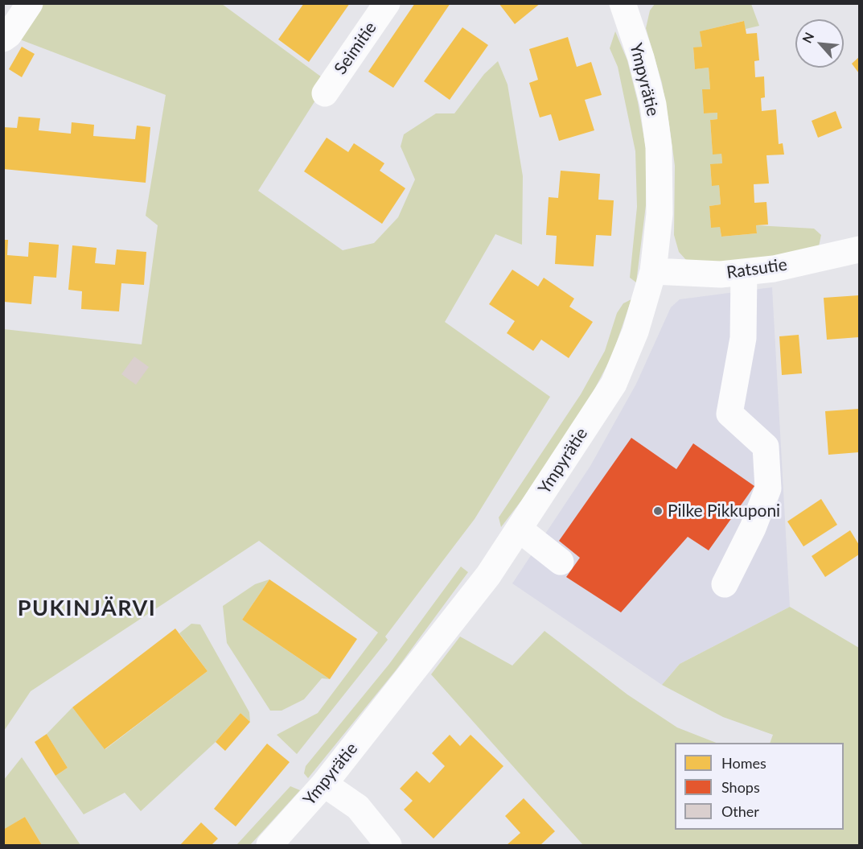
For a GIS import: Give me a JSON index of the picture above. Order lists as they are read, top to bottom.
{
  "streets": {
    "street": ["Seimitie", "Ympyrätie", "Ratsutie"]
  },
  "crossings": [
    ["Ympyrätie", "Ratsutie"]
  ],
  "districts": ["PUKINJÄRVI"],
  "places": ["Pilke Pikkuponi"],
  "legend": ["Homes", "Shops", "Other"],
  "north": "top left"
}
